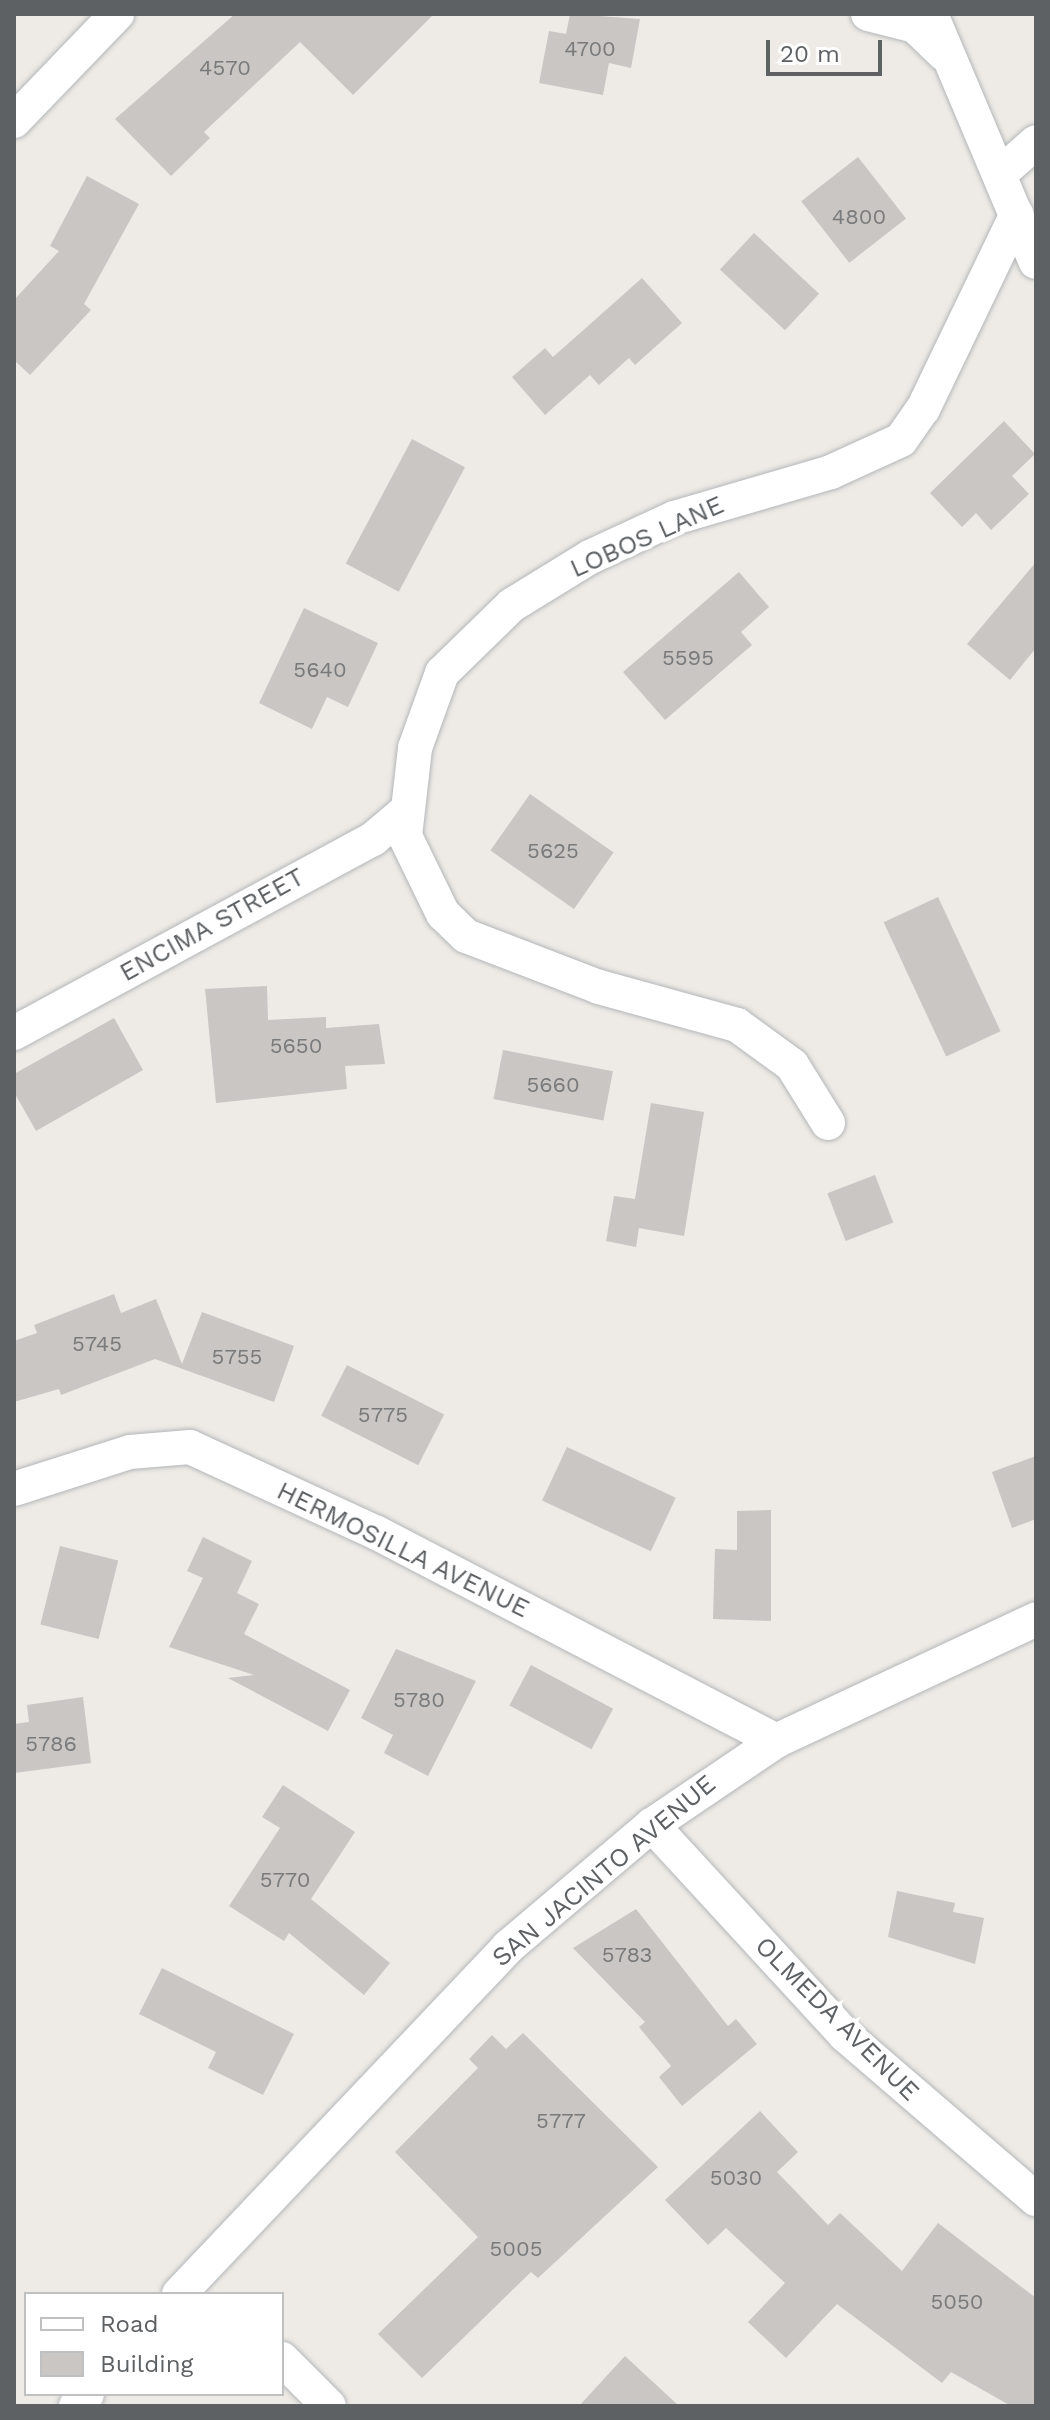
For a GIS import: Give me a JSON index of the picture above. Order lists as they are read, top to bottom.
{
  "streets": {
    "street": [
      "LOBOS LANE",
      "ENCIMA STREET",
      "HERMOSILLA AVENUE",
      "SAN JACINTO AVENUE",
      "OLMEDA AVENUE"
    ]
  },
  "crossings": [
    ["LOBOS LANE", "ENCIMA STREET"],
    ["HERMOSILLA AVENUE", "SAN JACINTO AVENUE"],
    ["SAN JACINTO AVENUE", "OLMEDA AVENUE"]
  ],
  "house_numbers": [
    "4700",
    "4570",
    "4800",
    "5595",
    "5640",
    "5625",
    "5650",
    "5660",
    "5745",
    "5755",
    "5775",
    "5780",
    "5786",
    "5770",
    "5783",
    "5777",
    "5030",
    "5005",
    "5050"
  ],
  "legend": ["Road", "Building"],
  "scale_bar": "20 m"
}
